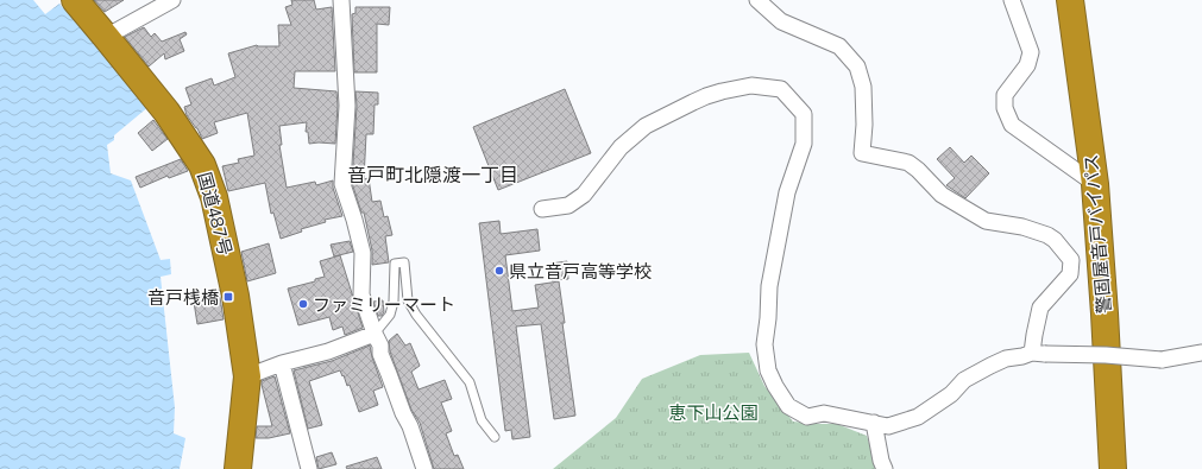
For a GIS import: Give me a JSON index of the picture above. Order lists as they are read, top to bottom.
{
  "streets": {
    "highway": ["国道487号", "警固屋音戸バイパス"]
  },
  "districts": ["音戸町北隠渡一丁目"],
  "parks": ["恵下山公園"],
  "places": {
    "other": ["県立音戸高等学校", "ファミリーマート"],
    "transit": ["音戸桟橋"]
  }
}
